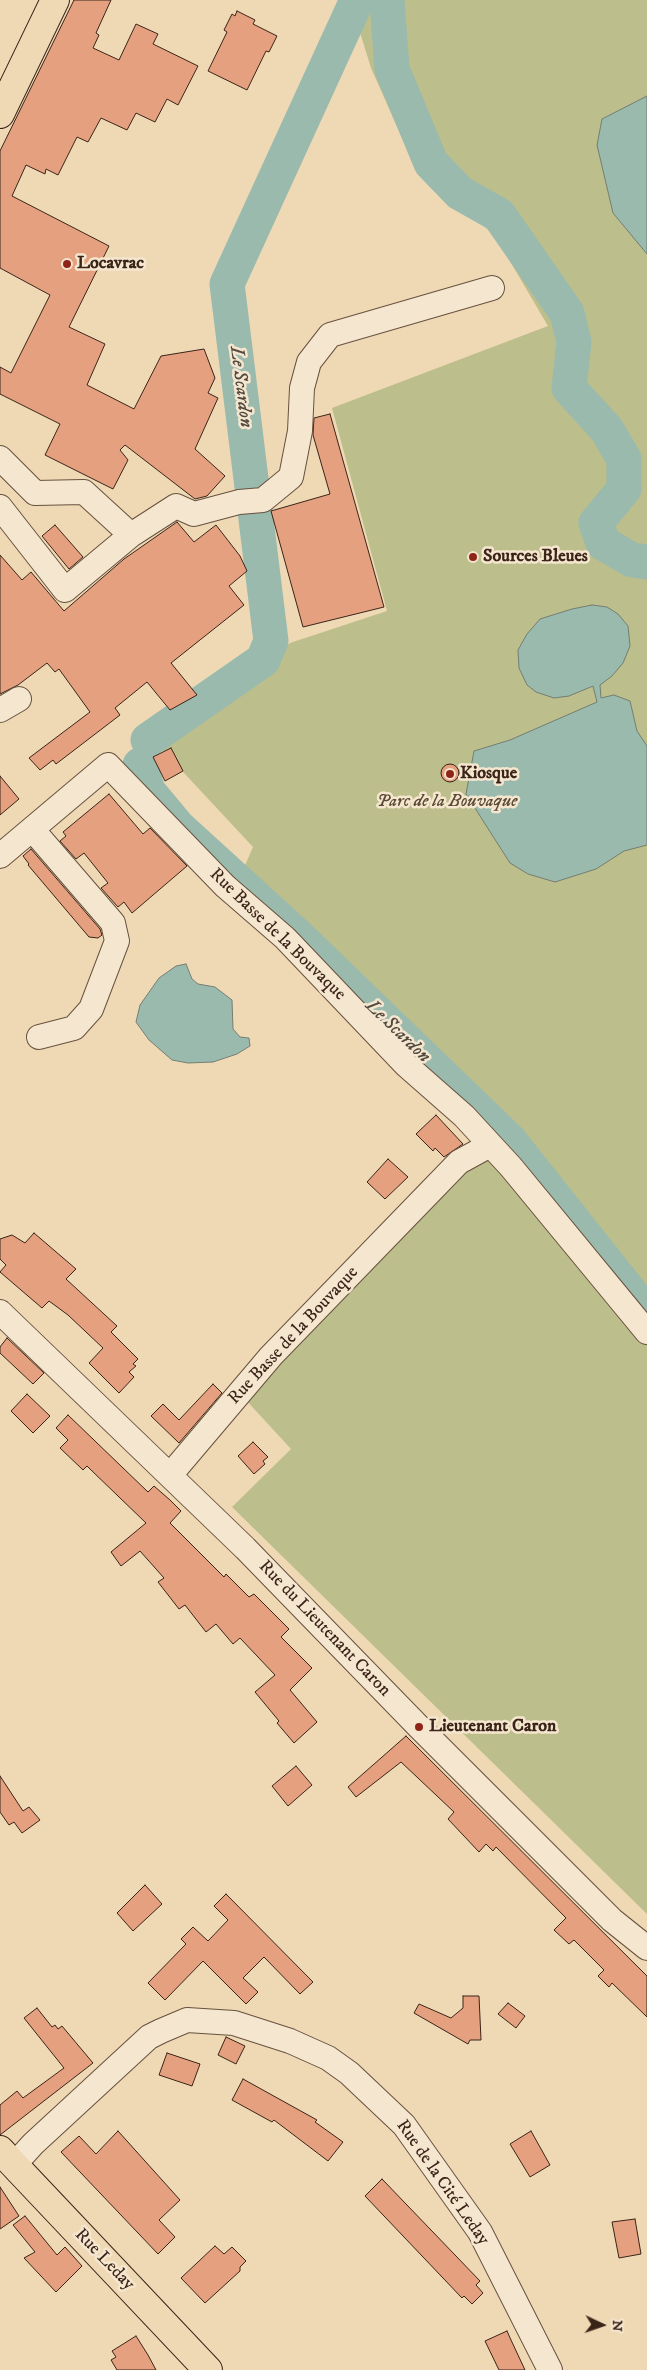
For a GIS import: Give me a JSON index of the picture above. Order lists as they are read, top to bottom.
{
  "streets": {
    "main road": ["Rue Leday"],
    "street": ["Rue Basse de la Bouvaque", "Rue du Lieutenant Caron", "Rue de la Cité Leday"]
  },
  "crossings": [
    ["Rue Basse de la Bouvaque", "Rue du Lieutenant Caron"],
    ["Rue de la Cité Leday", "Rue Leday"]
  ],
  "water": ["Le Scardon"],
  "parks": ["Parc de la Bouvaque"],
  "places": [
    "Locavrac",
    "Sources Bleues",
    "Kiosque",
    "Lieutenant Caron"
  ],
  "north": "right"
}
